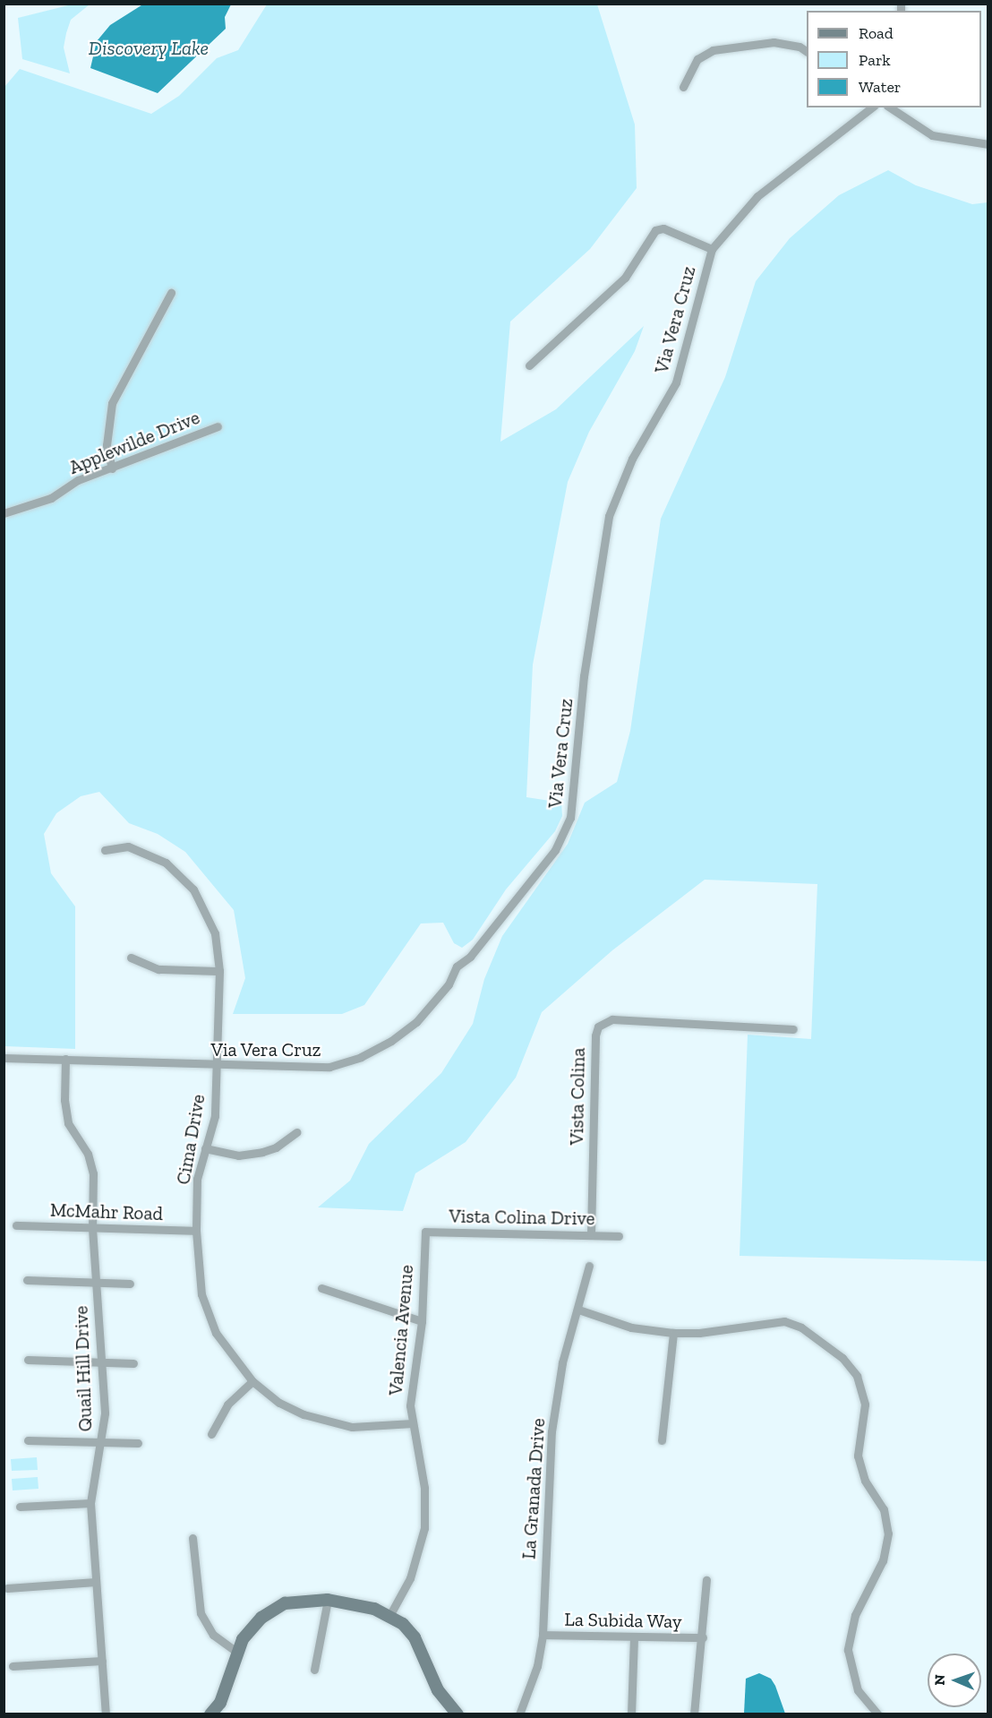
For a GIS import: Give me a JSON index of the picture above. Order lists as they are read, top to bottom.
{
  "streets": {
    "street": [
      "Via Vera Cruz",
      "Applewilde Drive",
      "Vista Colina",
      "Cima Drive",
      "McMahr Road",
      "Vista Colina Drive",
      "Valencia Avenue",
      "Quail Hill Drive",
      "La Granada Drive",
      "La Subida Way"
    ]
  },
  "crossings": [
    ["Via Vera Cruz", "Cima Drive"],
    ["Via Vera Cruz", "Quail Hill Drive"],
    ["Vista Colina", "Vista Colina Drive"],
    ["Cima Drive", "McMahr Road"],
    ["Cima Drive", "Valencia Avenue"],
    ["McMahr Road", "Quail Hill Drive"],
    ["Vista Colina Drive", "Valencia Avenue"],
    ["La Granada Drive", "La Subida Way"]
  ],
  "water": ["Discovery Lake"],
  "legend": ["Road", "Park", "Water"],
  "north": "left"
}
